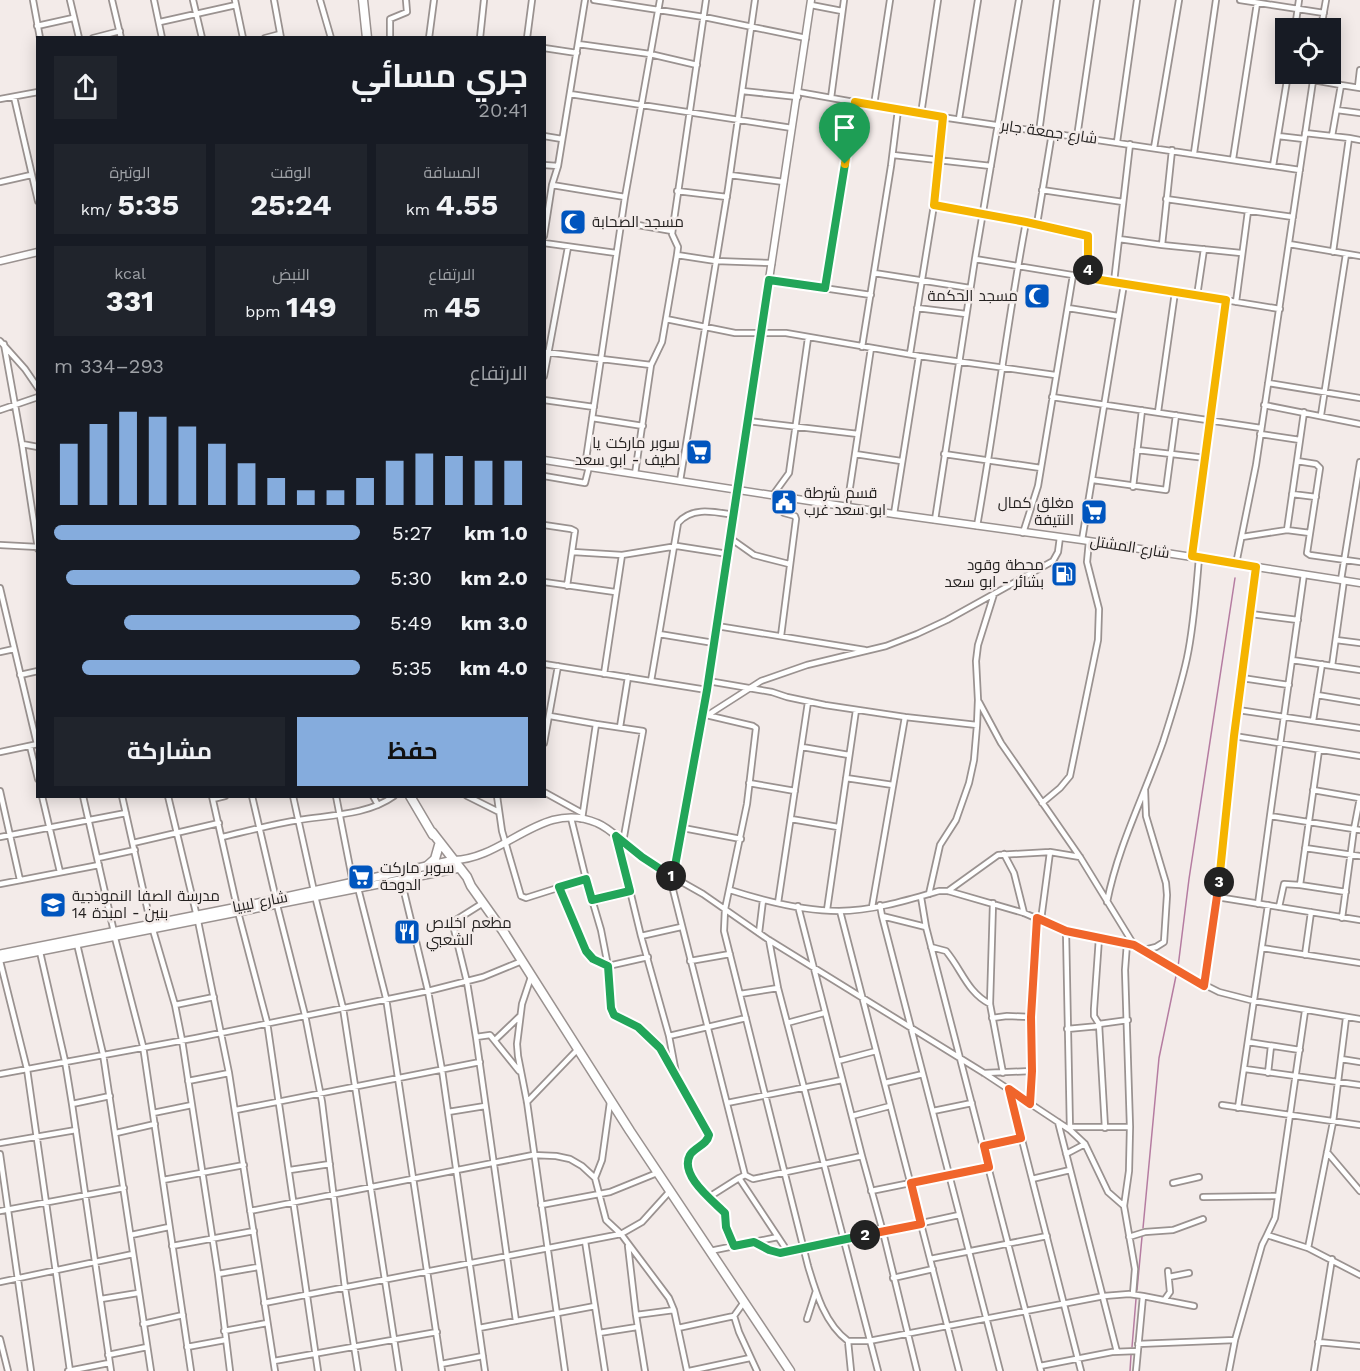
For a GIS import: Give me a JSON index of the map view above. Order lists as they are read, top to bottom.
{
  "streets": {
    "main road": ["شارع ليبيا"],
    "street": ["شارع جمعة جابر", "شارع المشتل"]
  },
  "places": {
    "mosque": ["مسجد الصحابة", "مسجد الحكمة"],
    "supermarket": ["سوبر ماركت يا لطيف - ابو سعد", "مغلق كمال النتيفة", "سوبر ماركت الدوحة"],
    "public building": ["قسم شرطة ابو سعد غرب"],
    "fuel station": ["محطة وقود بشائر - ابو سعد"],
    "school or university": ["مدرسة الصفا النموذجية بنين - امبدة 14"],
    "restaurant": ["مطعم اخلاص الشعبي"]
  },
  "page": {
    "heading": ["جري مسائي", "20:41"],
    "stats": [
      ["المسافة", "4.55 km"],
      ["الوقت", "25:24"],
      ["الوتيرة", "5:35 /km"],
      ["الارتفاع", "45 m"],
      ["النبض", "149 bpm"],
      ["kcal", "331"]
    ],
    "pins": [
      "4",
      "1",
      "3",
      "2"
    ],
    "chart": ["الارتفاع", "293–334 m"],
    "list": [
      {
        "name": "1.0 km",
        "note": "5:27"
      },
      {
        "name": "2.0 km",
        "note": "5:30"
      },
      {
        "name": "3.0 km",
        "note": "5:49"
      },
      {
        "name": "4.0 km",
        "note": "5:35"
      }
    ],
    "buttons": ["حفظ", "مشاركة"]
  }
}
